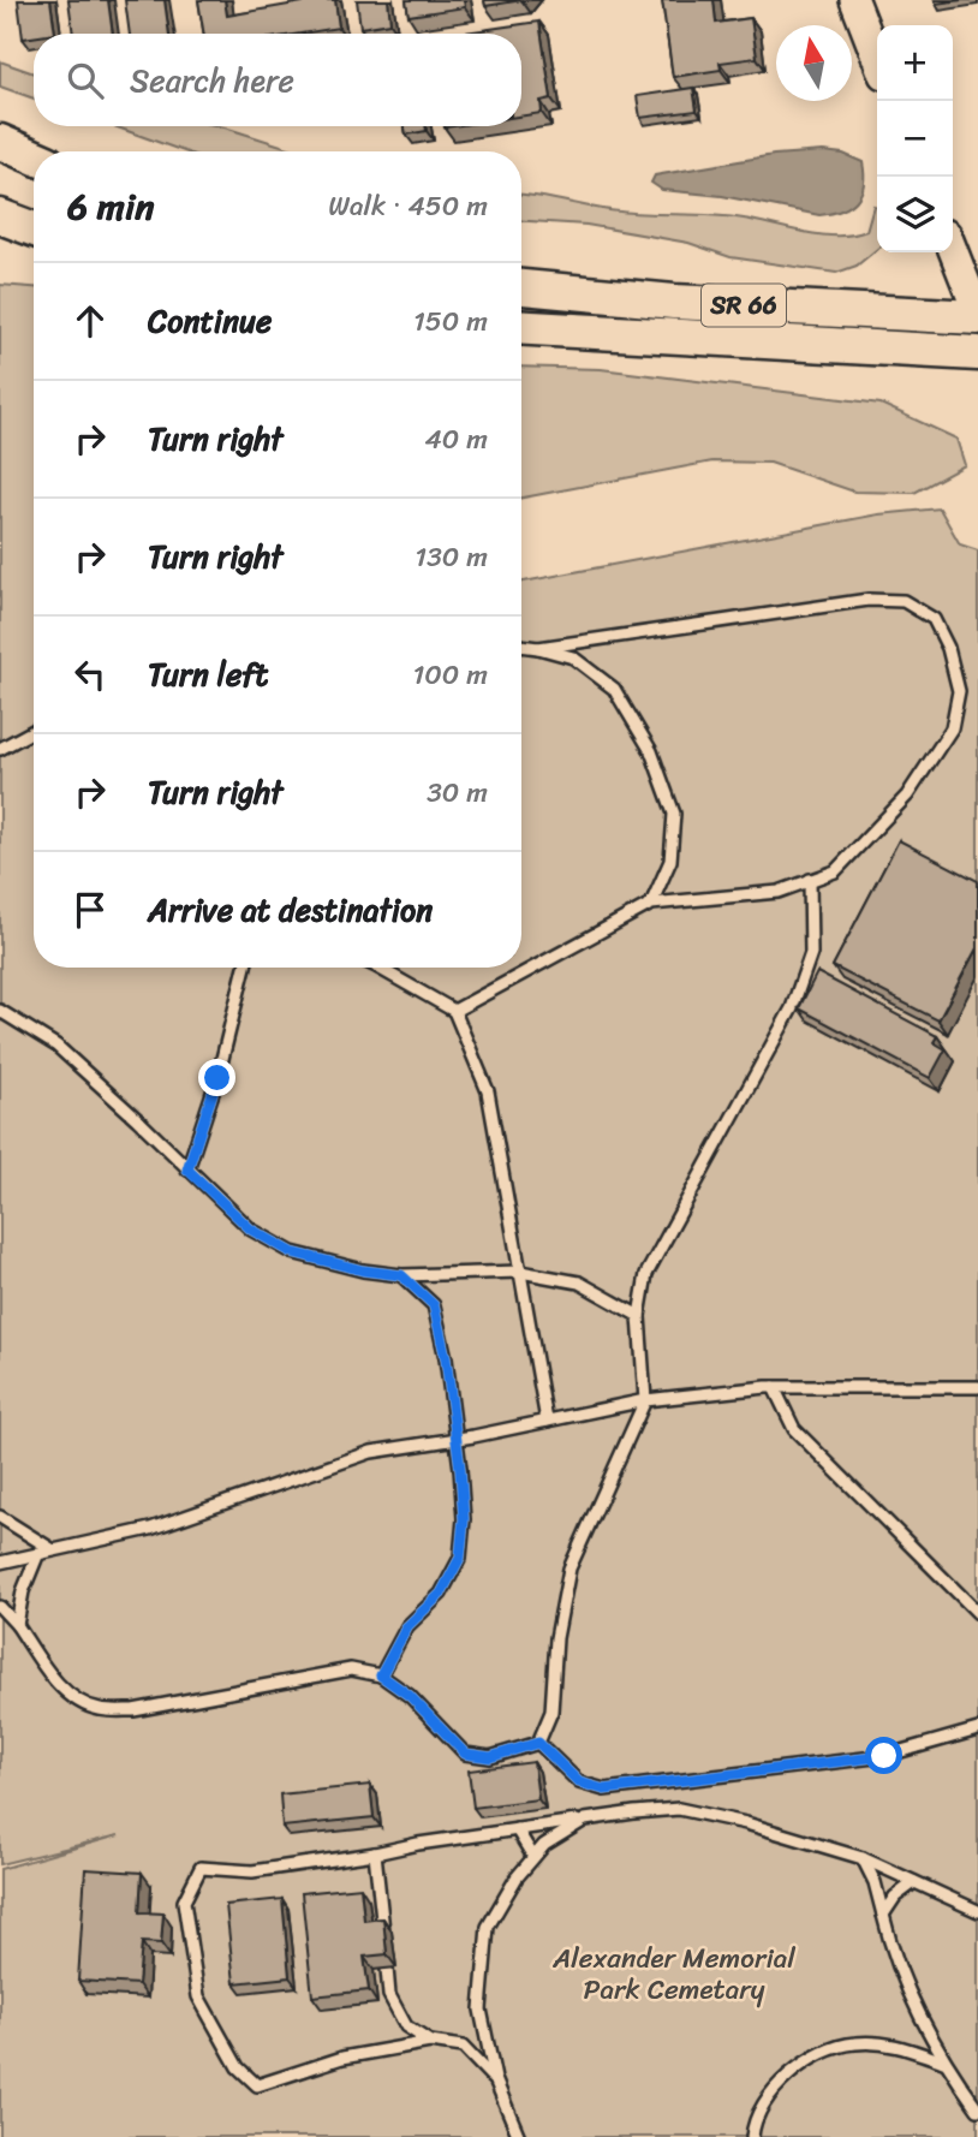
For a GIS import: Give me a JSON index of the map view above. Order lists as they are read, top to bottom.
{
  "streets": {
    "main road": ["SR 66"]
  },
  "parks": ["Alexander Memorial Park Cemetary"],
  "north": "top",
  "page": {
    "map_buttons": ["+", "−"],
    "search": "Search here",
    "heading": ["6 min", "Walk · 450 m"],
    "list": [
      ["Continue", "150 m"],
      ["Turn right", "40 m"],
      ["Turn right", "130 m"],
      ["Turn left", "100 m"],
      ["Turn right", "30 m"],
      "Arrive at destination"
    ]
  }
}
